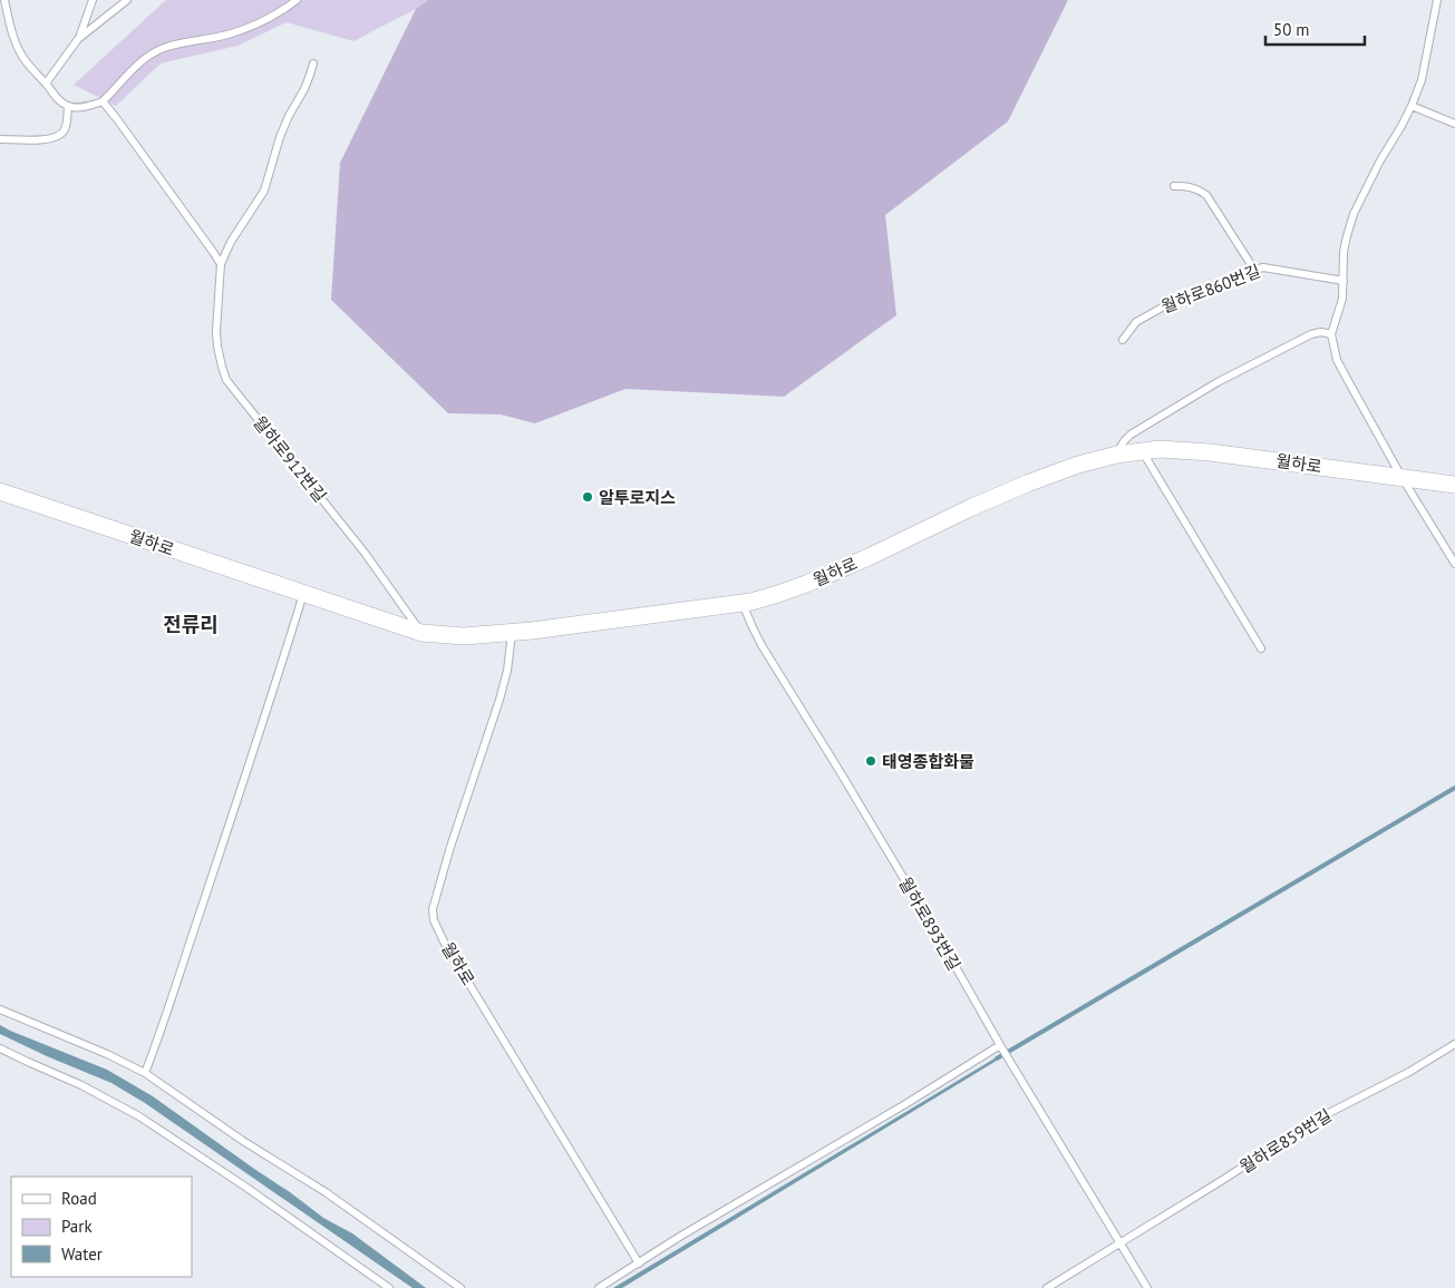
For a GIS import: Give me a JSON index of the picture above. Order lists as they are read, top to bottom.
{
  "streets": {
    "street": ["월하로"],
    "lane": [
      "월하로860번길",
      "월하로912번길",
      "월하로893번길",
      "월하로859번길"
    ]
  },
  "crossings": [
    ["월하로912번길", "월하로"],
    ["월하로", "월하로893번길"],
    ["월하로893번길", "월하로859번길"]
  ],
  "districts": ["전류리"],
  "places": ["알투로지스", "태영종합화물"],
  "legend": ["Road", "Park", "Water"],
  "scale_bar": "50 m"
}
